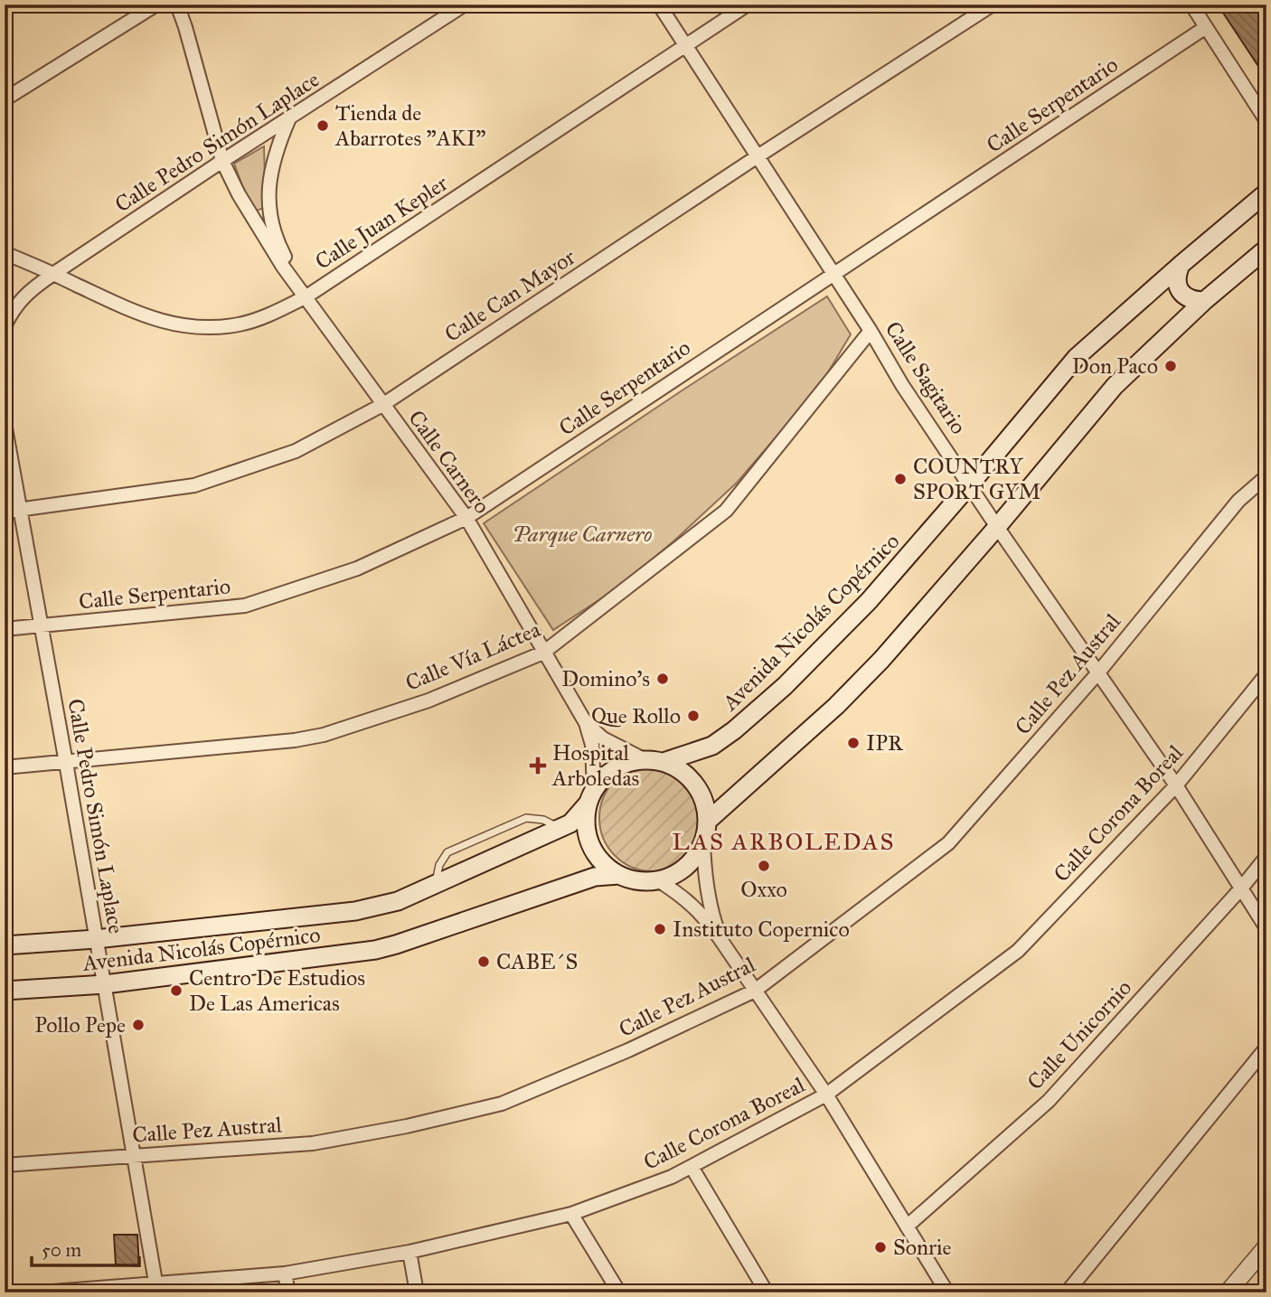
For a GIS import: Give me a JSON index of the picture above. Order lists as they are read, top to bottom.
{
  "streets": {
    "main road": ["Avenida Nicolás Copérnico"],
    "street": [
      "Calle Serpentario",
      "Calle Pedro Simón Laplace",
      "Calle Juan Kepler",
      "Calle Can Mayor",
      "Calle Sagitario",
      "Calle Carnero",
      "Calle Vía Láctea",
      "Calle Pez Austral",
      "Calle Corona Boreal",
      "Calle Unicornio"
    ]
  },
  "crossings": [
    ["Calle Serpentario", "Calle Pedro Simón Laplace"],
    ["Calle Serpentario", "Calle Sagitario"],
    ["Calle Serpentario", "Calle Carnero"],
    ["Calle Pedro Simón Laplace", "Calle Juan Kepler"],
    ["Calle Pedro Simón Laplace", "Calle Can Mayor"],
    ["Calle Pedro Simón Laplace", "Calle Carnero"],
    ["Calle Pedro Simón Laplace", "Avenida Nicolás Copérnico"],
    ["Calle Pedro Simón Laplace", "Calle Vía Láctea"],
    ["Calle Pedro Simón Laplace", "Calle Pez Austral"],
    ["Calle Pedro Simón Laplace", "Calle Corona Boreal"],
    ["Calle Juan Kepler", "Calle Sagitario"],
    ["Calle Juan Kepler", "Calle Carnero"],
    ["Calle Can Mayor", "Calle Sagitario"],
    ["Calle Can Mayor", "Calle Carnero"],
    ["Calle Sagitario", "Avenida Nicolás Copérnico"],
    ["Calle Sagitario", "Calle Vía Láctea"],
    ["Calle Sagitario", "Calle Pez Austral"],
    ["Calle Sagitario", "Calle Corona Boreal"],
    ["Calle Sagitario", "Calle Unicornio"],
    ["Calle Carnero", "Avenida Nicolás Copérnico"],
    ["Calle Carnero", "Calle Vía Láctea"]
  ],
  "districts": ["LAS ARBOLEDAS"],
  "parks": ["Parque Carnero"],
  "places": {
    "other": [
      "Tienda de Abarrotes \"AKI\"",
      "Don Paco",
      "COUNTRY SPORT GYM",
      "Domino's",
      "Que Rollo",
      "IPR",
      "Oxxo",
      "Instituto Copernico",
      "CABE´S",
      "Centro De Estudios De Las Americas",
      "Pollo Pepe",
      "Sonrie"
    ],
    "health": ["Hospital Arboledas"]
  },
  "scale_bar": "50 m"
}
